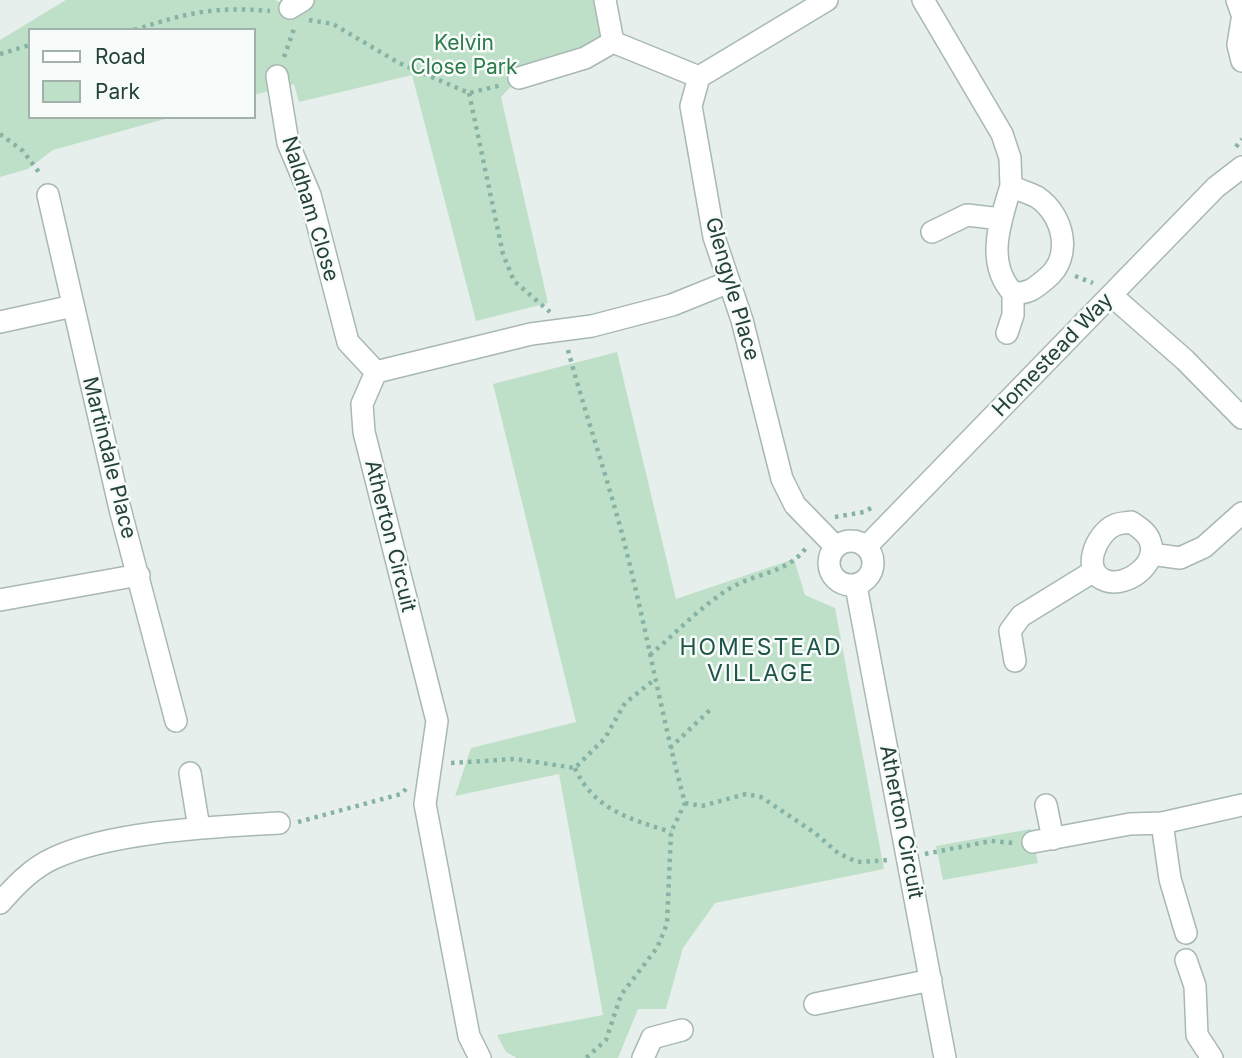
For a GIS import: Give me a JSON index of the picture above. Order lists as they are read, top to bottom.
{
  "streets": {
    "street": [
      "Naldham Close",
      "Glengyle Place",
      "Homestead Way",
      "Martindale Place",
      "Atherton Circuit"
    ]
  },
  "crossings": [
    ["Naldham Close", "Atherton Circuit"],
    ["Glengyle Place", "Homestead Way"],
    ["Glengyle Place", "Atherton Circuit"],
    ["Homestead Way", "Atherton Circuit"]
  ],
  "districts": ["HOMESTEAD VILLAGE"],
  "parks": ["Kelvin Close Park"],
  "legend": ["Road", "Park"]
}
